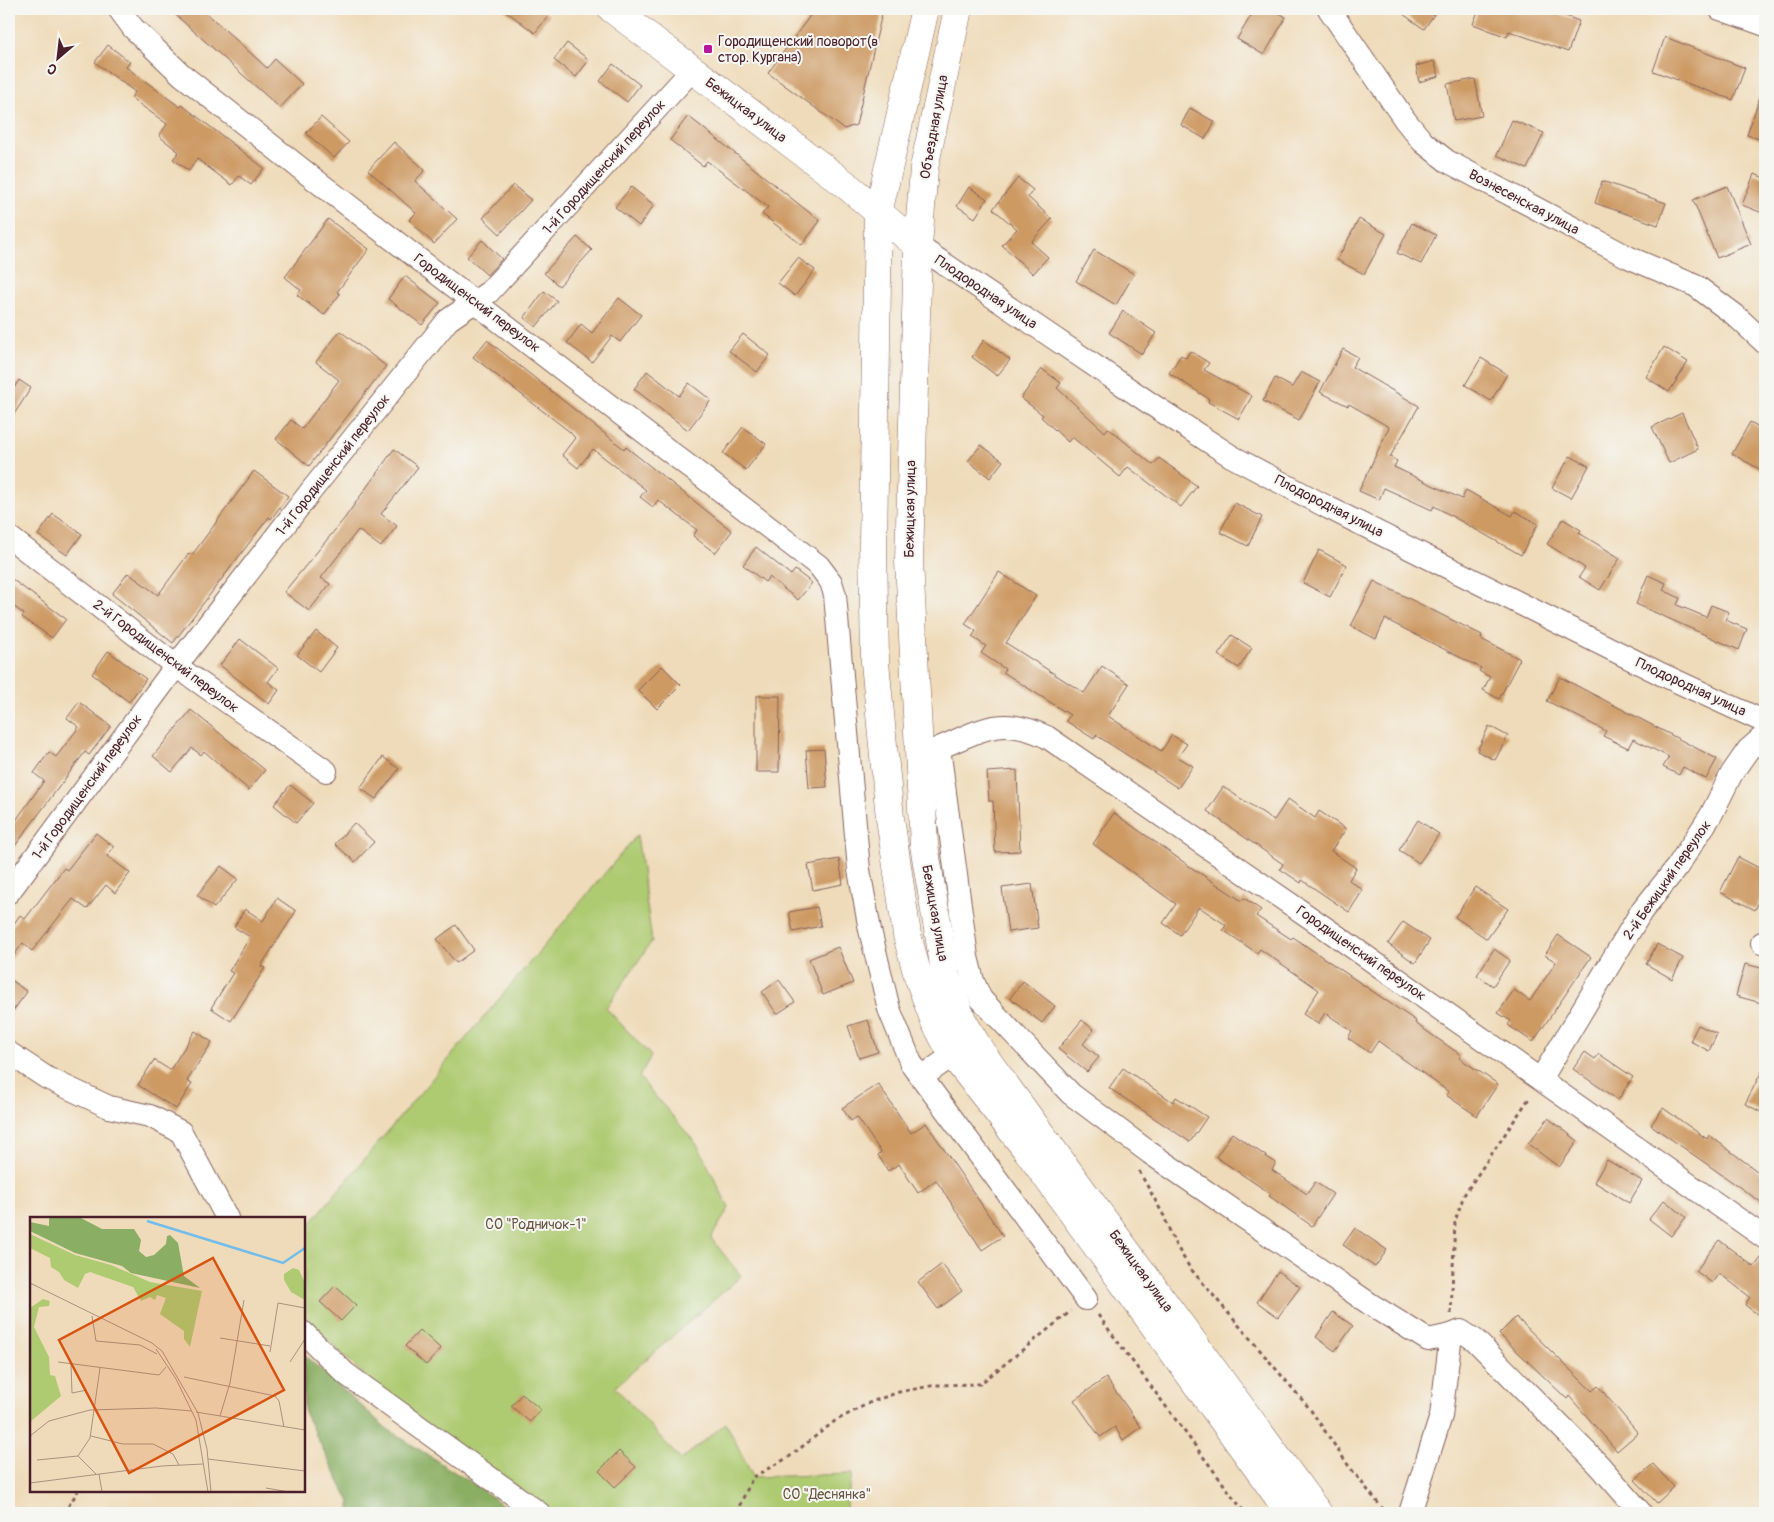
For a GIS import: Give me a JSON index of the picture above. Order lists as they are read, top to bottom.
{
  "streets": {
    "main road": ["Бежицкая улица", "Объездная улица"],
    "street": [
      "1-й Городищенский переулок",
      "Вознесенская улица",
      "Плодородная улица",
      "Городищенский переулок",
      "2-й Городищенский переулок",
      "2-й Бежицкий переулок"
    ]
  },
  "crossings": [
    ["Бежицкая улица", "Объездная улица"],
    ["Бежицкая улица", "1-й Городищенский переулок"],
    ["Бежицкая улица", "Плодородная улица"],
    ["Объездная улица", "Плодородная улица"],
    ["1-й Городищенский переулок", "Городищенский переулок"],
    ["1-й Городищенский переулок", "2-й Городищенский переулок"],
    ["Городищенский переулок", "2-й Бежицкий переулок"]
  ],
  "parks": ["СО \"Родничок-1\"", "СО \"Деснянка\""],
  "places": {
    "transit": ["Городищенский поворот(в стор. Кургана)"]
  },
  "north": "bottom left"
}
